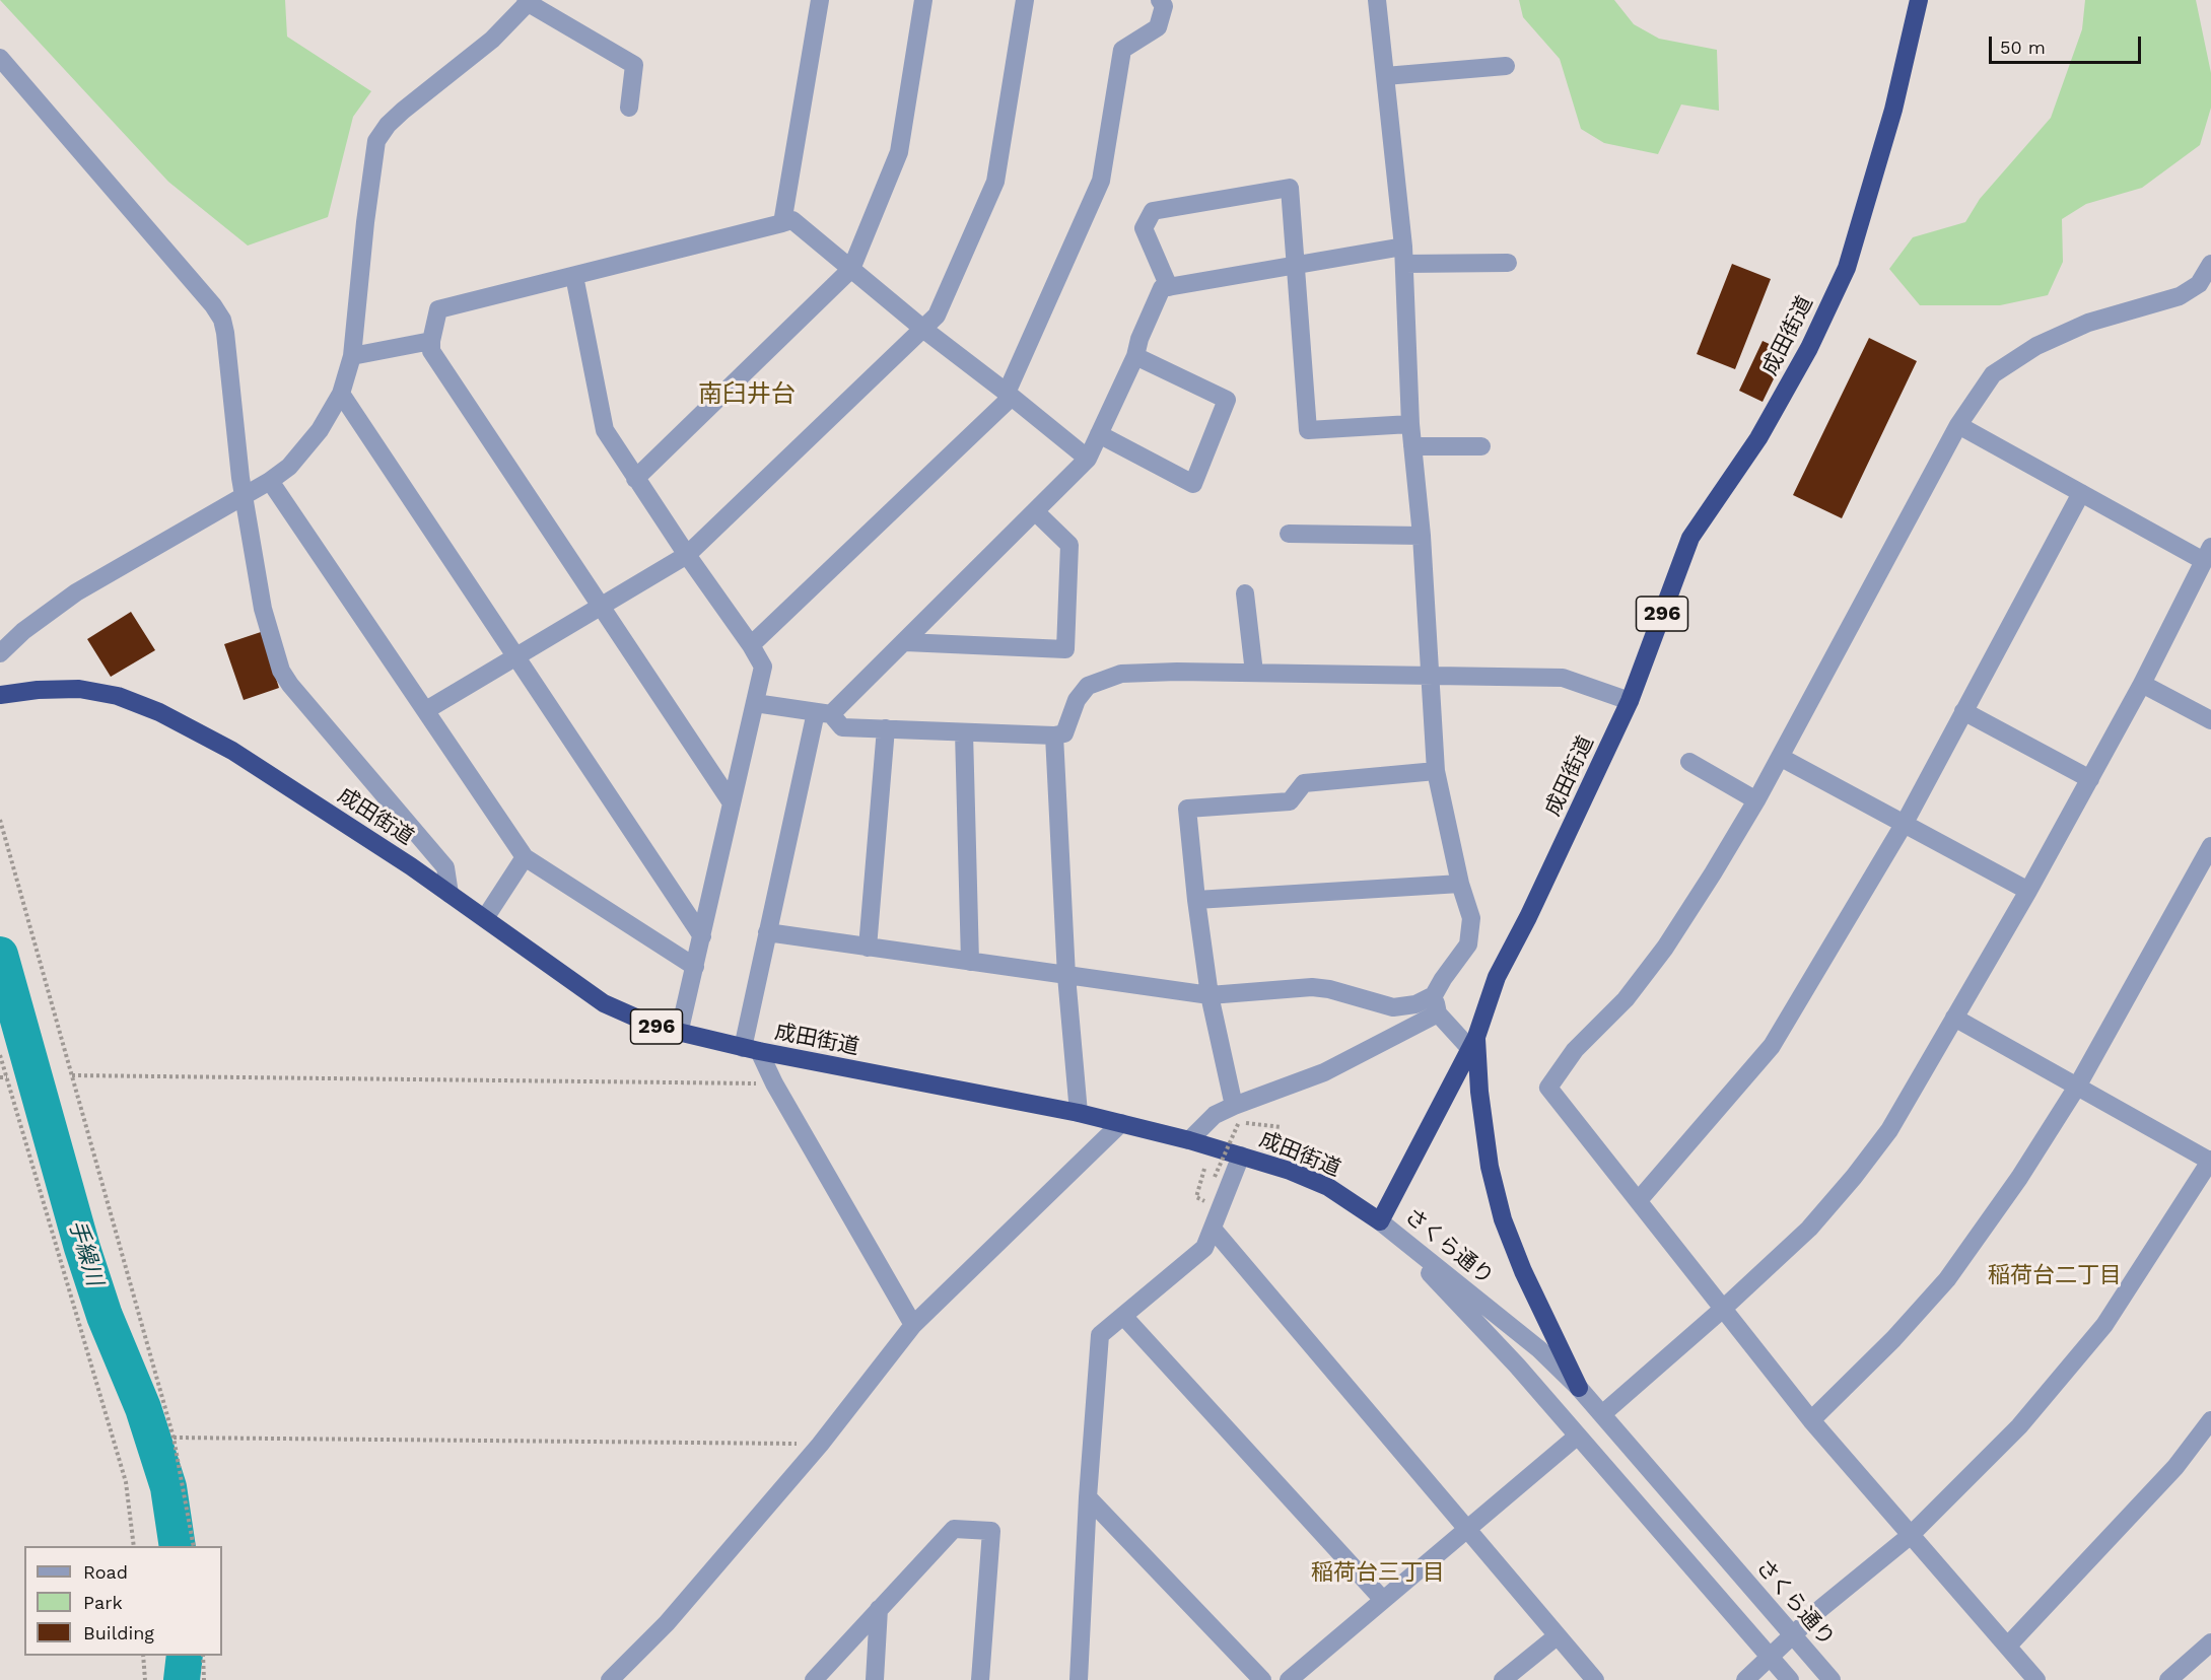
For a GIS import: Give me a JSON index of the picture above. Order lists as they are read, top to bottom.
{
  "streets": {
    "highway": ["成田街道", "296"],
    "street": ["さくら通り"]
  },
  "crossings": [
    ["成田街道", "さくら通り"]
  ],
  "districts": ["南臼井台", "稲荷台二丁目", "稲荷台三丁目"],
  "water": ["手繰川"],
  "legend": ["Road", "Park", "Building"],
  "scale_bar": "50 m"
}
